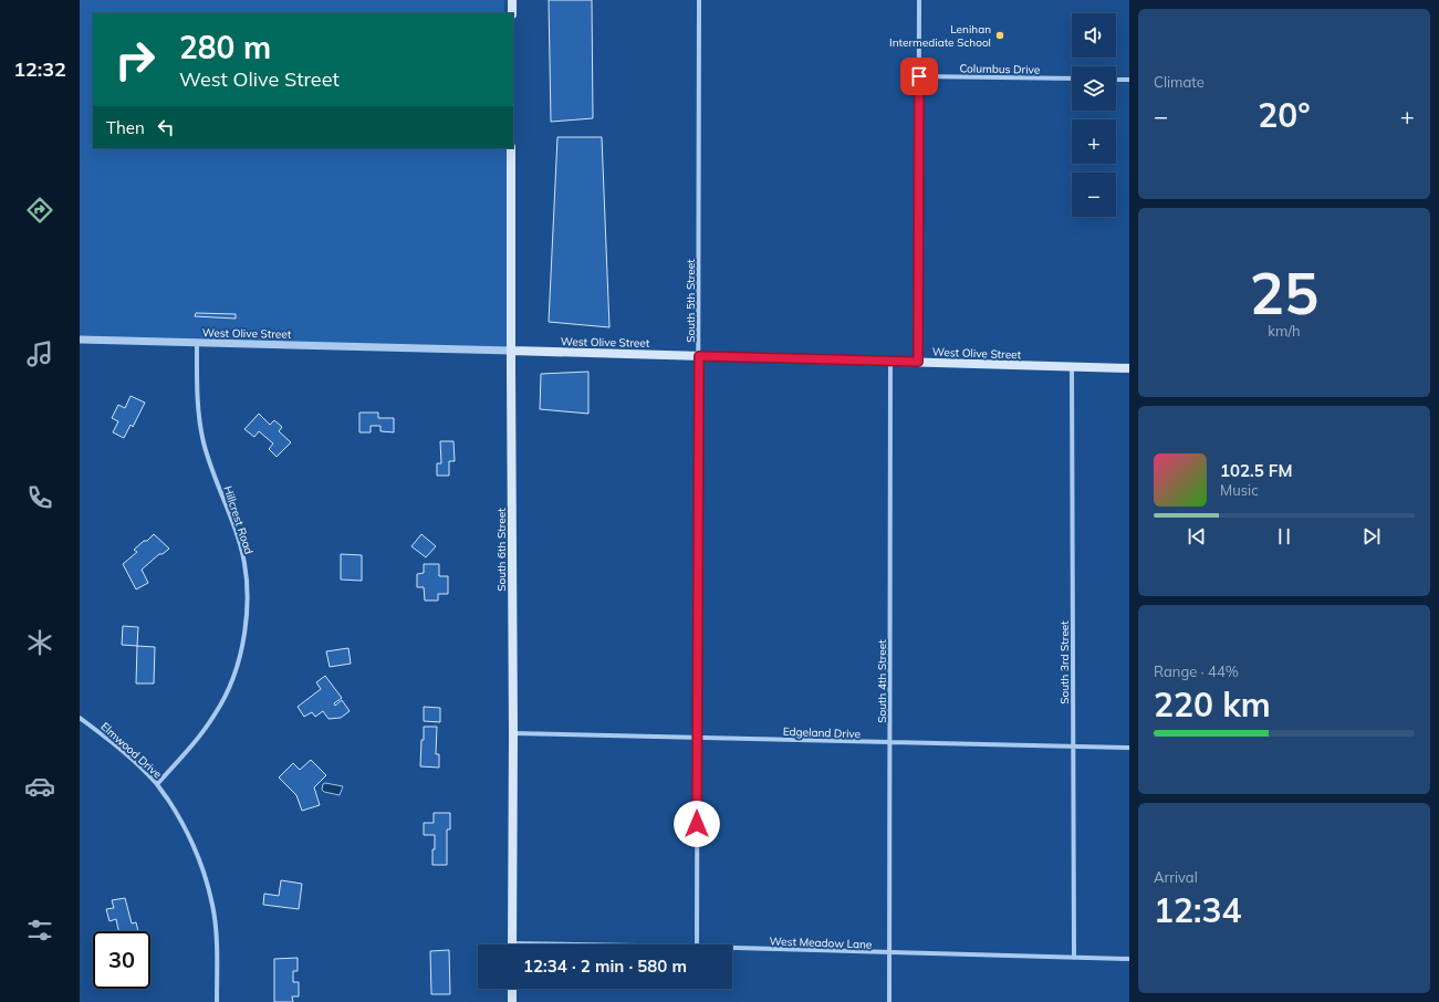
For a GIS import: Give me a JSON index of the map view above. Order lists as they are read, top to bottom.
{
  "streets": {
    "main road": ["West Olive Street", "South 6th Street"],
    "street": [
      "Columbus Drive",
      "South 5th Street",
      "Hillcrest Road",
      "South 3rd Street",
      "South 4th Street",
      "Edgeland Drive",
      "Elmwood Drive",
      "West Meadow Lane"
    ]
  },
  "crossings": [
    ["South 5th Street", "West Olive Street"],
    ["South 5th Street", "Edgeland Drive"],
    ["West Olive Street", "Hillcrest Road"],
    ["West Olive Street", "South 6th Street"],
    ["West Olive Street", "South 3rd Street"],
    ["West Olive Street", "South 4th Street"],
    ["Hillcrest Road", "Elmwood Drive"],
    ["South 6th Street", "Edgeland Drive"],
    ["South 3rd Street", "Edgeland Drive"],
    ["South 3rd Street", "West Meadow Lane"],
    ["South 4th Street", "Edgeland Drive"],
    ["South 4th Street", "West Meadow Lane"]
  ],
  "places": ["Lenihan Intermediate School"],
  "page": {
    "tabs": "12:32",
    "tile": [
      "Climate",
      ["25", "km/h"],
      ["Range · 44%", "220 km"],
      ["Arrival", "12:34"]
    ],
    "map_buttons": ["+", "−"],
    "turn": ["280 m", "West Olive Street"],
    "heat": ["−", "20°", "+"],
    "then": "Then",
    "song": ["102.5 FM", "Music"],
    "limit": "30",
    "trip": "12:34 · 2 min · 580 m"
  }
}
